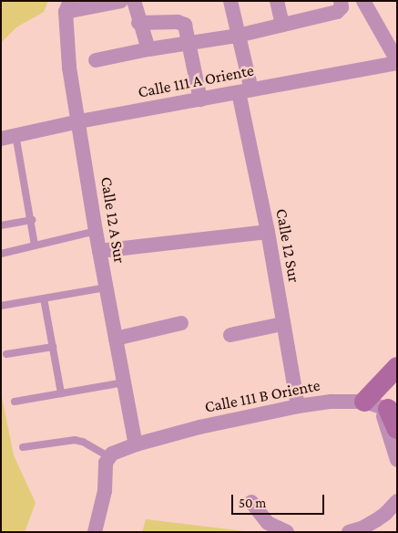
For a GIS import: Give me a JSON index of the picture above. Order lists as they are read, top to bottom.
{
  "streets": {
    "street": [
      "Calle 111 A Oriente",
      "Calle 12 A Sur",
      "Calle 12 Sur",
      "Calle 111 B Oriente"
    ]
  },
  "crossings": [
    ["Calle 111 A Oriente", "Calle 12 A Sur"],
    ["Calle 111 A Oriente", "Calle 12 Sur"],
    ["Calle 12 A Sur", "Calle 111 B Oriente"],
    ["Calle 12 Sur", "Calle 111 B Oriente"]
  ],
  "scale_bar": "50 m"
}
